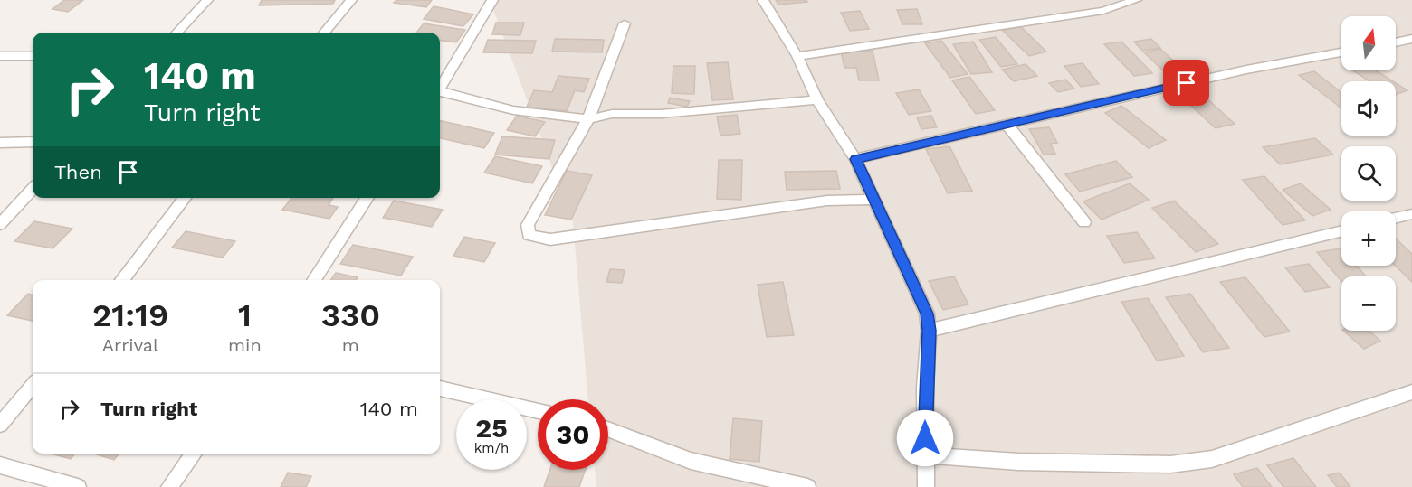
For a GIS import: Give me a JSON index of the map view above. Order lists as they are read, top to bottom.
{
  "north": "top",
  "page": {
    "map_buttons": ["+", "−"],
    "turn": ["140 m", "Turn right"],
    "then": "Then",
    "eta": [
      "21:19",
      "Arrival",
      "1",
      "min",
      "330",
      "m"
    ],
    "list": [
      {
        "name": "Turn right",
        "value": "140 m"
      }
    ],
    "speed": "25 km/h",
    "limit": "30"
  }
}
